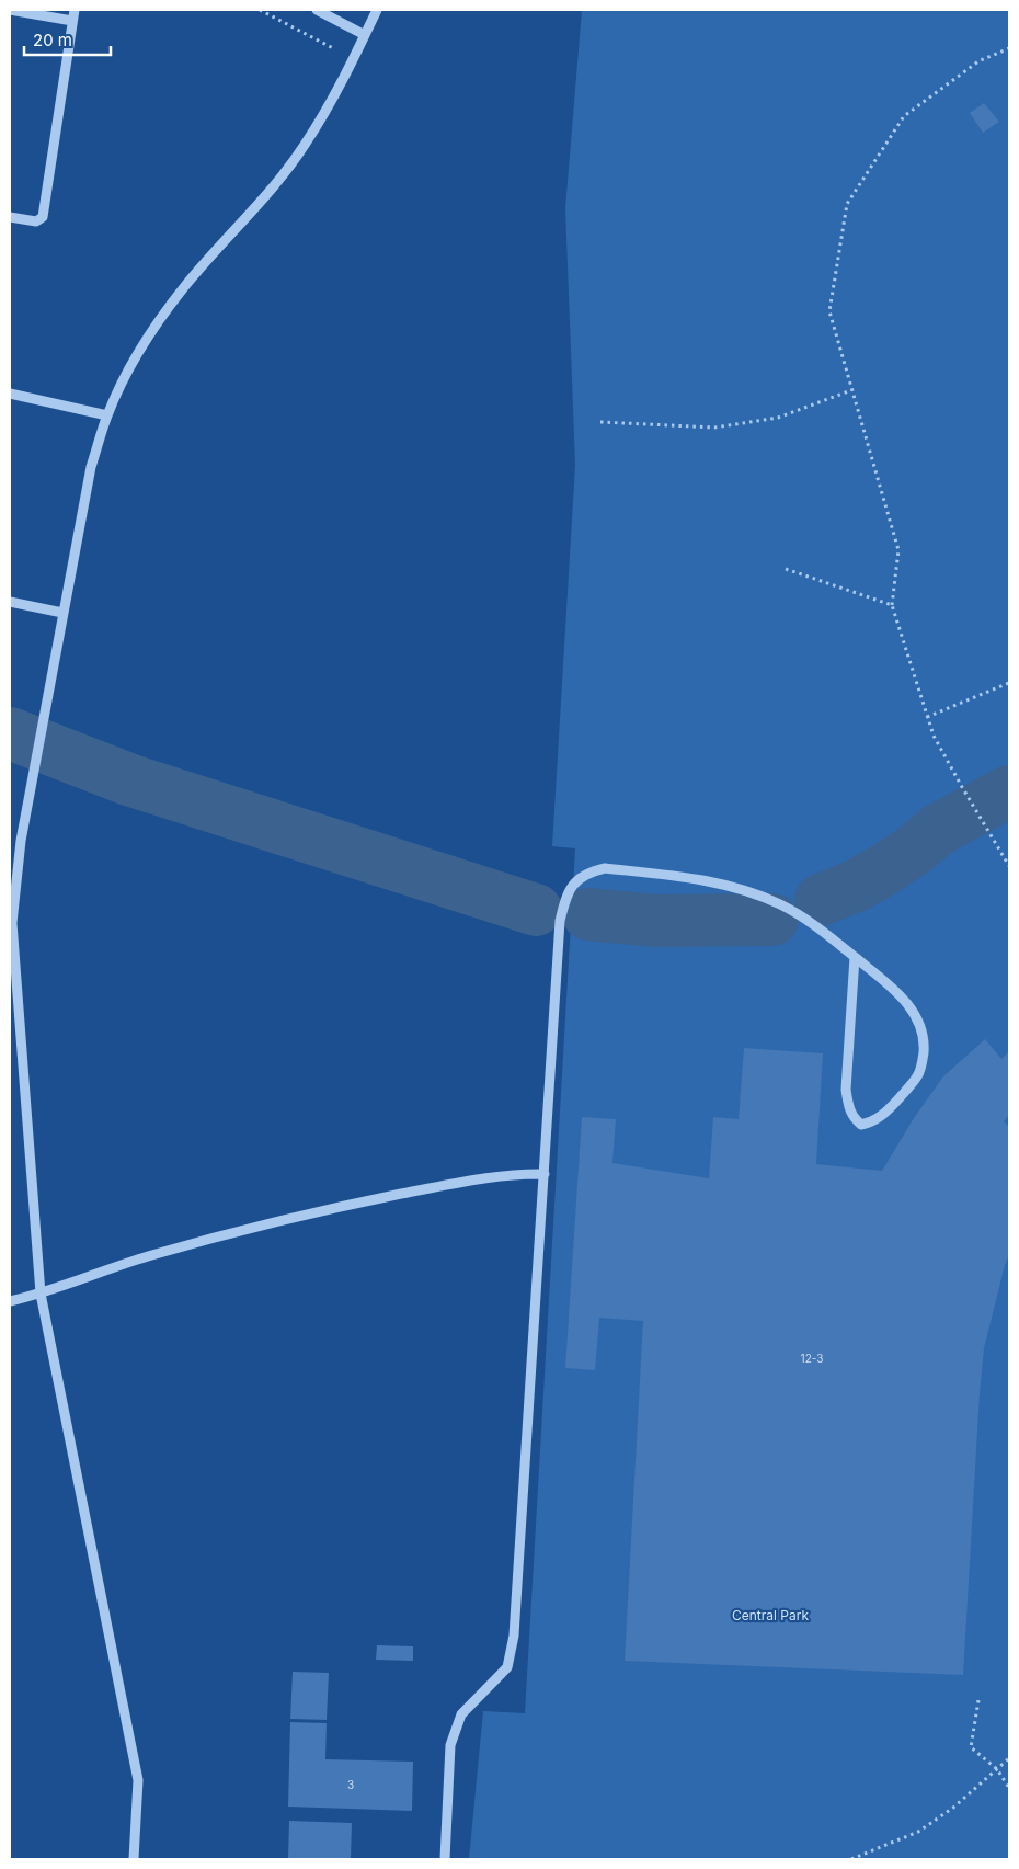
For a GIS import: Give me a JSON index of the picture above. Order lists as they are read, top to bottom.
{
  "parks": ["Central Park"],
  "house_numbers": ["12-3", "3"],
  "scale_bar": "20 m"
}
